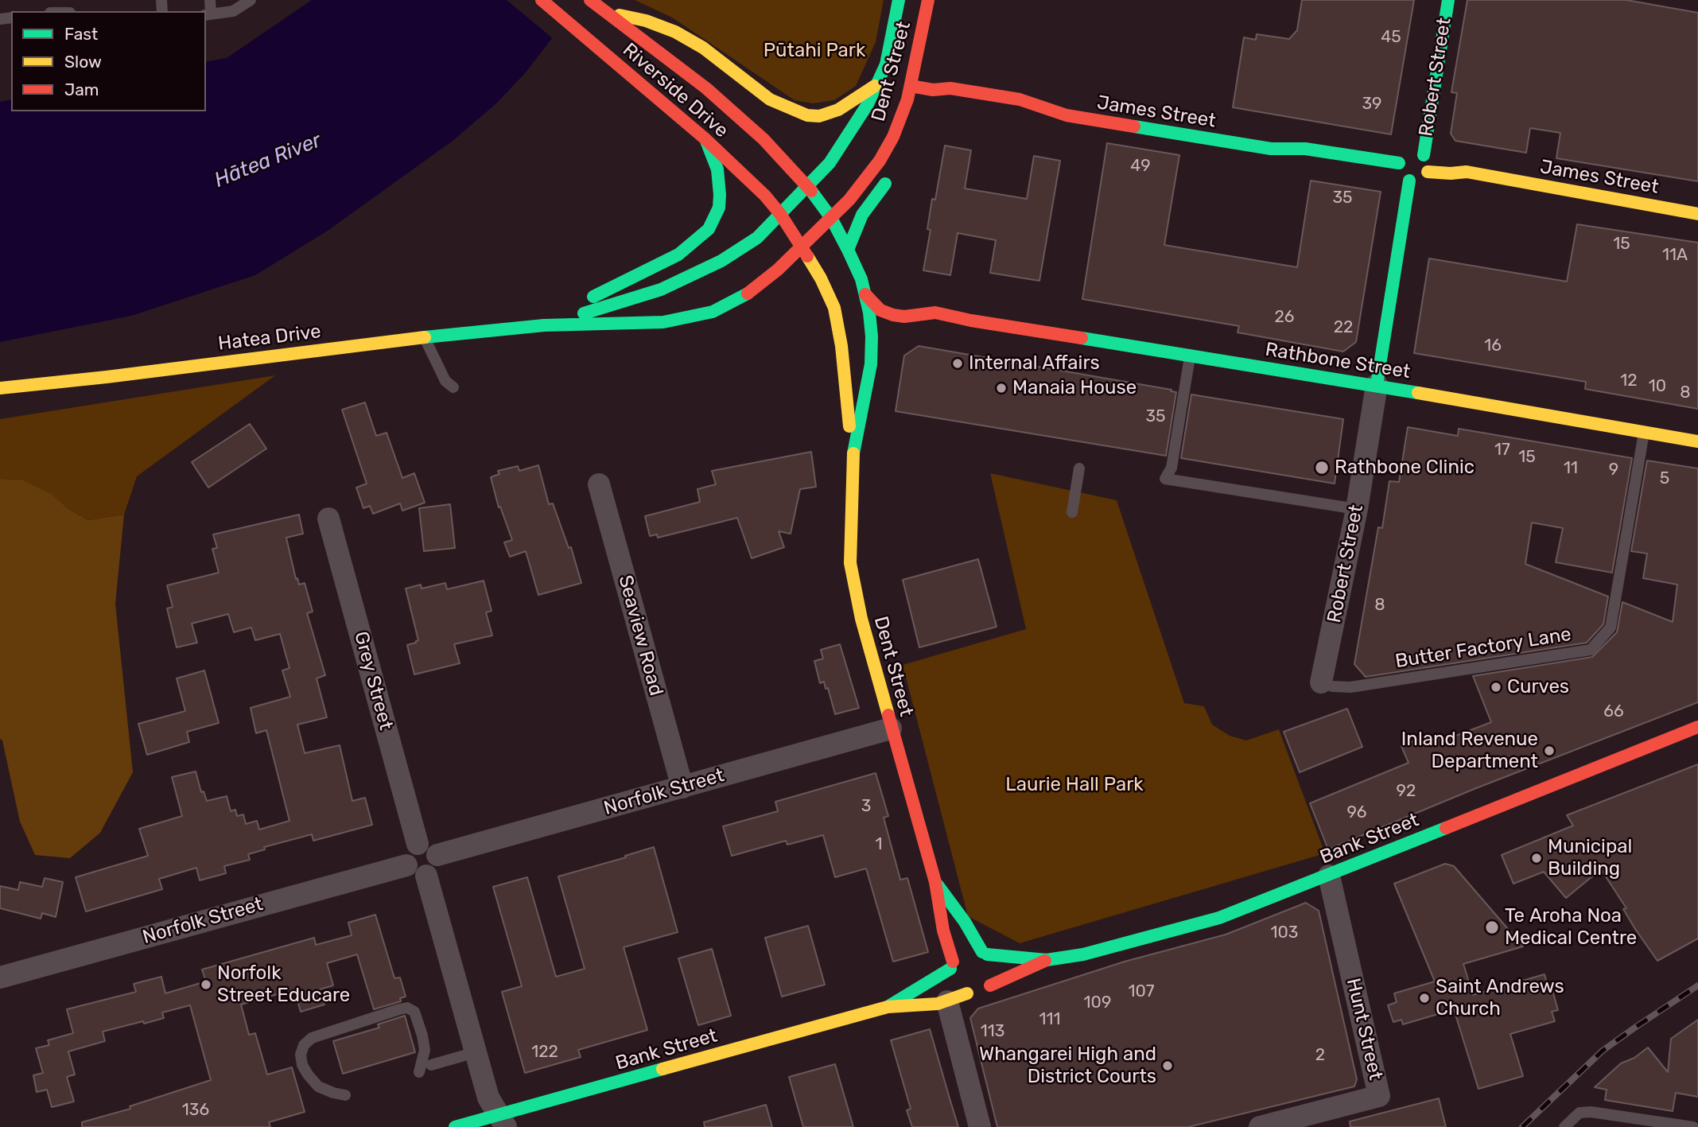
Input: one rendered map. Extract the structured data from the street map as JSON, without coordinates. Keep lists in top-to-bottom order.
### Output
{
  "streets": {
    "main road": [
      "Dent Street",
      "Robert Street",
      "Riverside Drive",
      "James Street",
      "Hatea Drive",
      "Rathbone Street",
      "Bank Street"
    ],
    "street": [
      "Seaview Road",
      "Grey Street",
      "Norfolk Street",
      "Hunt Street"
    ],
    "lane": ["Butter Factory Lane"]
  },
  "crossings": [
    ["Dent Street", "Riverside Drive"],
    ["Dent Street", "James Street"],
    ["Dent Street", "Hatea Drive"],
    ["Dent Street", "Rathbone Street"],
    ["Dent Street", "Norfolk Street"],
    ["Dent Street", "Bank Street"],
    ["Robert Street", "James Street"],
    ["Robert Street", "Rathbone Street"],
    ["Robert Street", "Butter Factory Lane"],
    ["Riverside Drive", "Hatea Drive"],
    ["Rathbone Street", "Butter Factory Lane"],
    ["Seaview Road", "Norfolk Street"],
    ["Grey Street", "Norfolk Street"],
    ["Bank Street", "Hunt Street"]
  ],
  "water": ["Hātea River"],
  "parks": ["Pūtahi Park", "Laurie Hall Park"],
  "places": [
    "Internal Affairs",
    "Manaia House",
    "Rathbone Clinic",
    "Curves",
    "Inland Revenue Department",
    "Municipal Building",
    "Te Aroha Noa Medical Centre",
    "Norfolk Street Educare",
    "Saint Andrews Church",
    "Whangarei High and District Courts"
  ],
  "house_numbers": [
    "45",
    "39",
    "49",
    "35",
    "15",
    "11A",
    "26",
    "22",
    "16",
    "12",
    "10",
    "8",
    "35",
    "17",
    "15",
    "11",
    "9",
    "5",
    "8",
    "66",
    "92",
    "3",
    "96",
    "1",
    "103",
    "107",
    "109",
    "111",
    "113",
    "122",
    "2",
    "136"
  ],
  "legend": ["Fast", "Slow", "Jam"]
}
